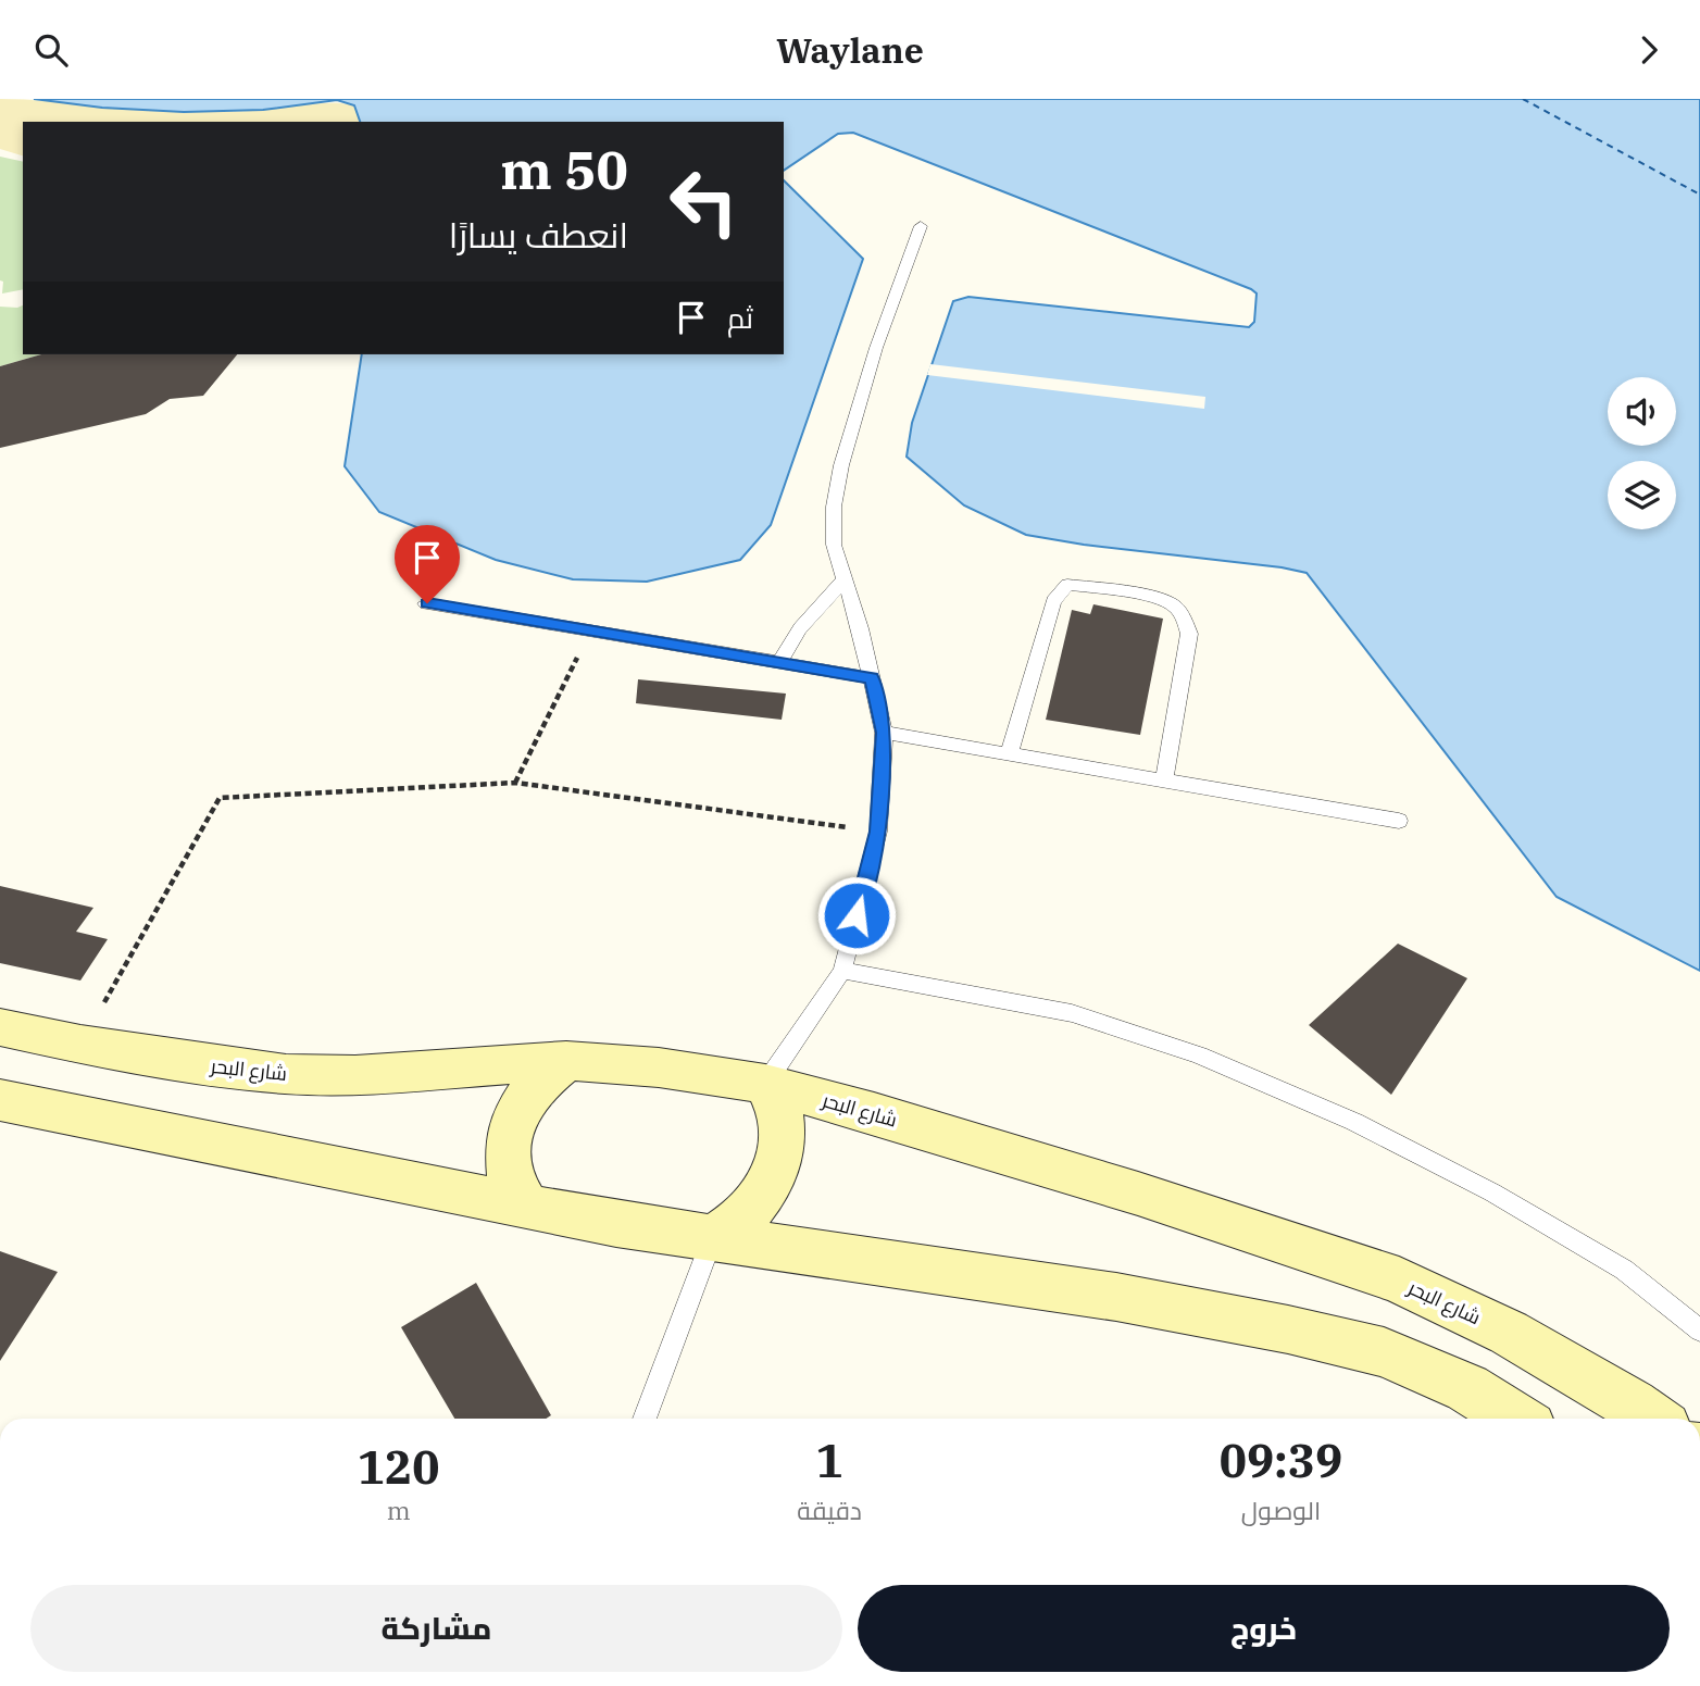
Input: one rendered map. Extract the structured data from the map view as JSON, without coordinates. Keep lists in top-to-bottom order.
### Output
{
  "streets": {
    "main road": ["شارع البحر"]
  },
  "page": {
    "header": "Waylane",
    "turn": ["50 m", "انعطف يسارًا"],
    "then": "ثم",
    "eta": [
      "09:39",
      "الوصول",
      "1",
      "دقيقة",
      "120",
      "m"
    ],
    "buttons": ["خروج", "مشاركة"]
  }
}
